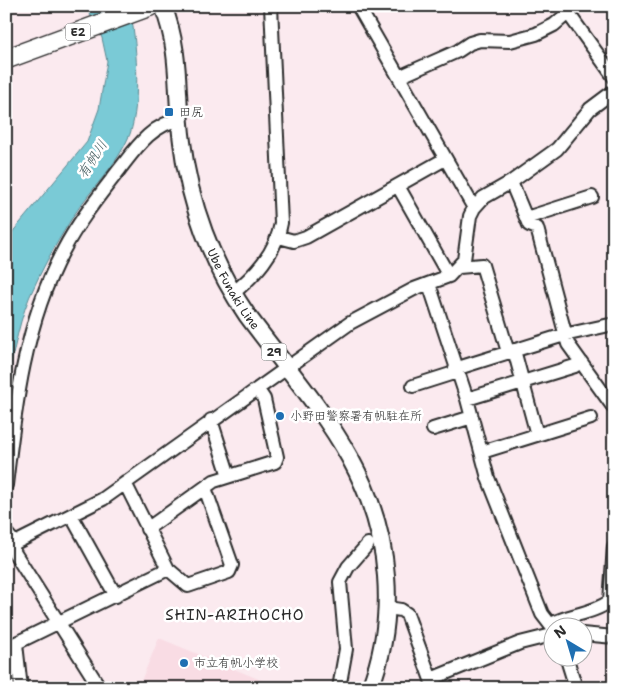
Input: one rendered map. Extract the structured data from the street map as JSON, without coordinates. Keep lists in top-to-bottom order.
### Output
{
  "streets": {
    "highway": ["E2"],
    "main road": ["Ube Funaki Line", "29"]
  },
  "districts": ["SHIN-ARIHOCHO"],
  "water": ["有帆川"],
  "places": {
    "transit": ["田尻"],
    "other": ["小野田警察署有帆駐在所", "市立有帆小学校"]
  },
  "north": "top left"
}
